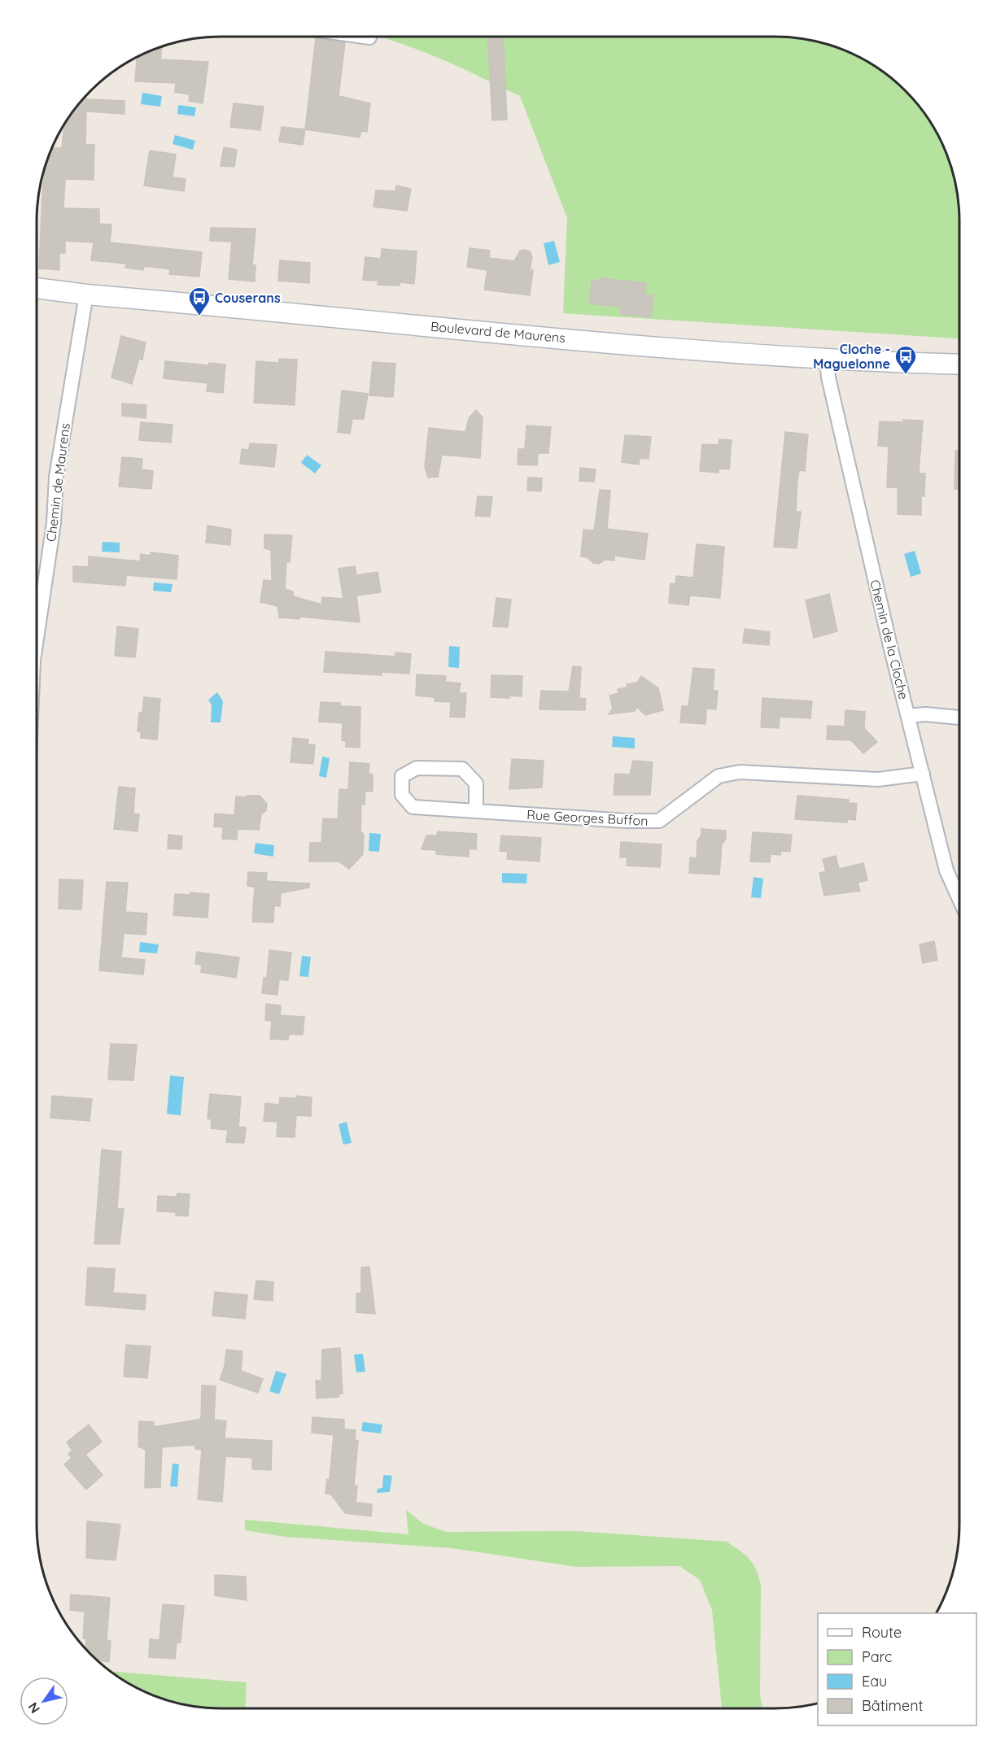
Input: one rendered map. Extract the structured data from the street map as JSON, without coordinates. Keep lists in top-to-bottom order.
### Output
{
  "streets": {
    "street": [
      "Boulevard de Maurens",
      "Chemin de Maurens",
      "Chemin de la Cloche",
      "Rue Georges Buffon"
    ]
  },
  "crossings": [
    ["Boulevard de Maurens", "Chemin de Maurens"],
    ["Boulevard de Maurens", "Chemin de la Cloche"],
    ["Chemin de la Cloche", "Rue Georges Buffon"]
  ],
  "places": {
    "bus stop": ["Couserans", "Cloche - Maguelonne"]
  },
  "legend": [
    "Route",
    "Parc",
    "Eau",
    "Bâtiment"
  ],
  "north": "bottom left"
}
